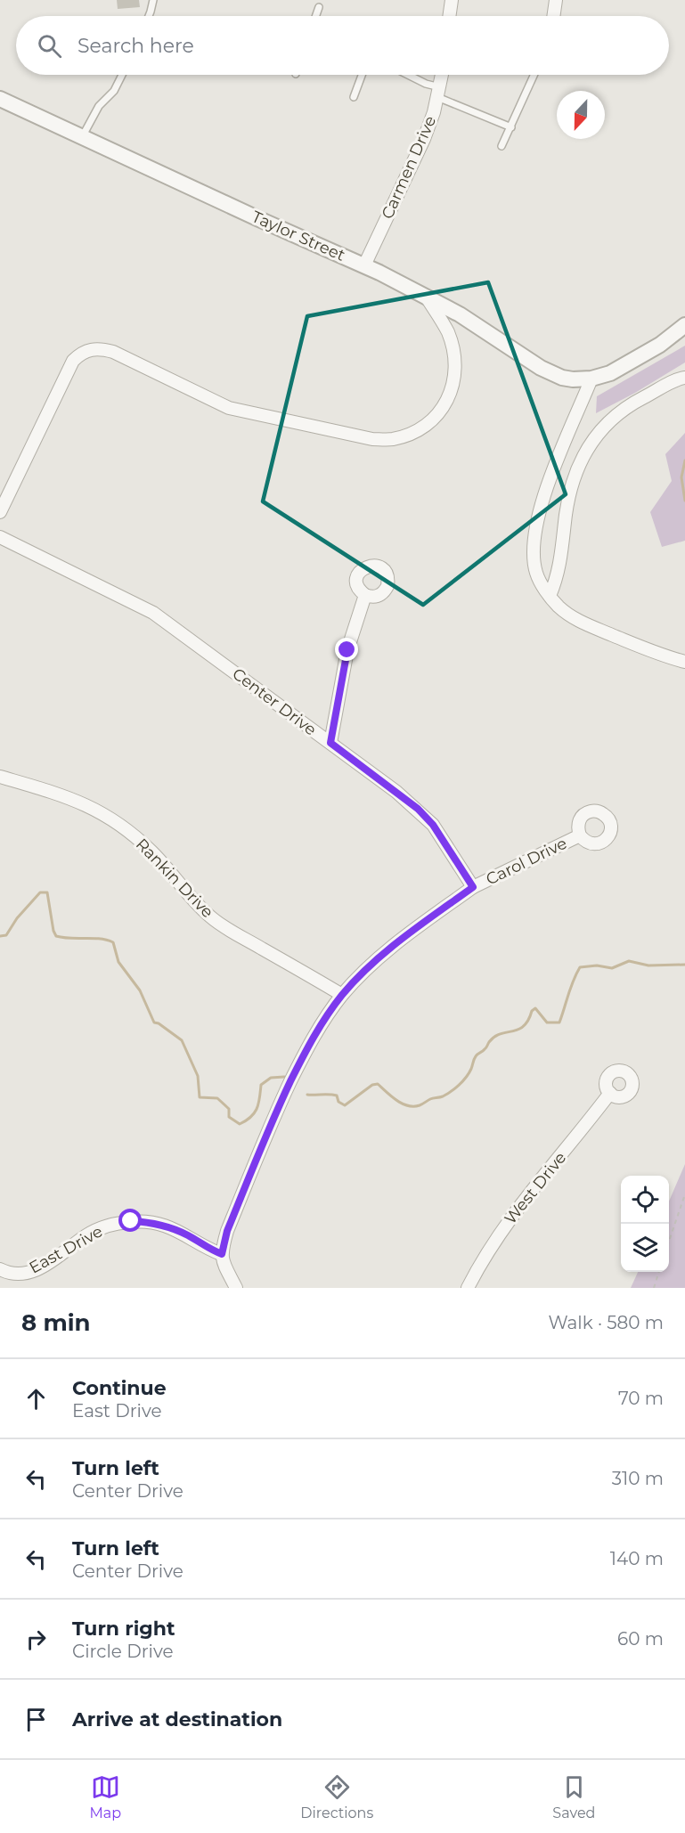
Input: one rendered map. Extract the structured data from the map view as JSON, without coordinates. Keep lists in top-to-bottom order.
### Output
{
  "streets": {
    "street": [
      "Carmen Drive",
      "Taylor Street",
      "Center Drive",
      "Carol Drive",
      "Rankin Drive",
      "West Drive",
      "East Drive"
    ]
  },
  "crossings": [
    ["Carmen Drive", "Taylor Street"],
    ["Center Drive", "Carol Drive"]
  ],
  "north": "bottom",
  "page": {
    "search": "Search here",
    "heading": ["8 min", "Walk · 580 m"],
    "list": [
      ["Continue", "East Drive", "70 m"],
      ["Turn left", "Center Drive", "310 m"],
      ["Turn left", "Center Drive", "140 m"],
      ["Turn right", "Circle Drive", "60 m"],
      "Arrive at destination"
    ],
    "nav": ["Map", "Directions", "Saved"]
  }
}
